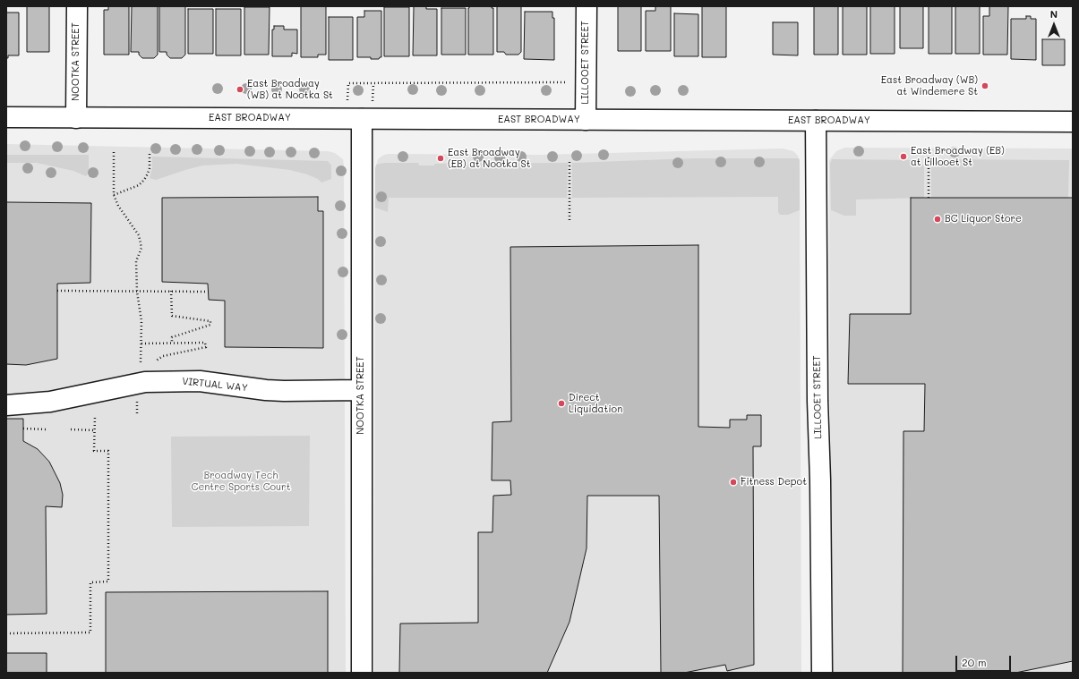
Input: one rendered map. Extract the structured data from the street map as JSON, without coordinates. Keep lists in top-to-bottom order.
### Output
{
  "streets": {
    "street": [
      "NOOTKA STREET",
      "LILLOOET STREET",
      "EAST BROADWAY",
      "VIRTUAL WAY"
    ]
  },
  "crossings": [
    ["NOOTKA STREET", "EAST BROADWAY"],
    ["NOOTKA STREET", "VIRTUAL WAY"],
    ["LILLOOET STREET", "EAST BROADWAY"]
  ],
  "parks": ["Broadway Tech Centre Sports Court"],
  "places": [
    "East Broadway (WB) at Windemere St",
    "East Broadway (WB) at Nootka St",
    "East Broadway (EB) at Lillooet St",
    "East Broadway (EB) at Nootka St",
    "BC Liquor Store",
    "Direct Liquidation",
    "Fitness Depot"
  ],
  "scale_bar": "20 m",
  "north": "top"
}
